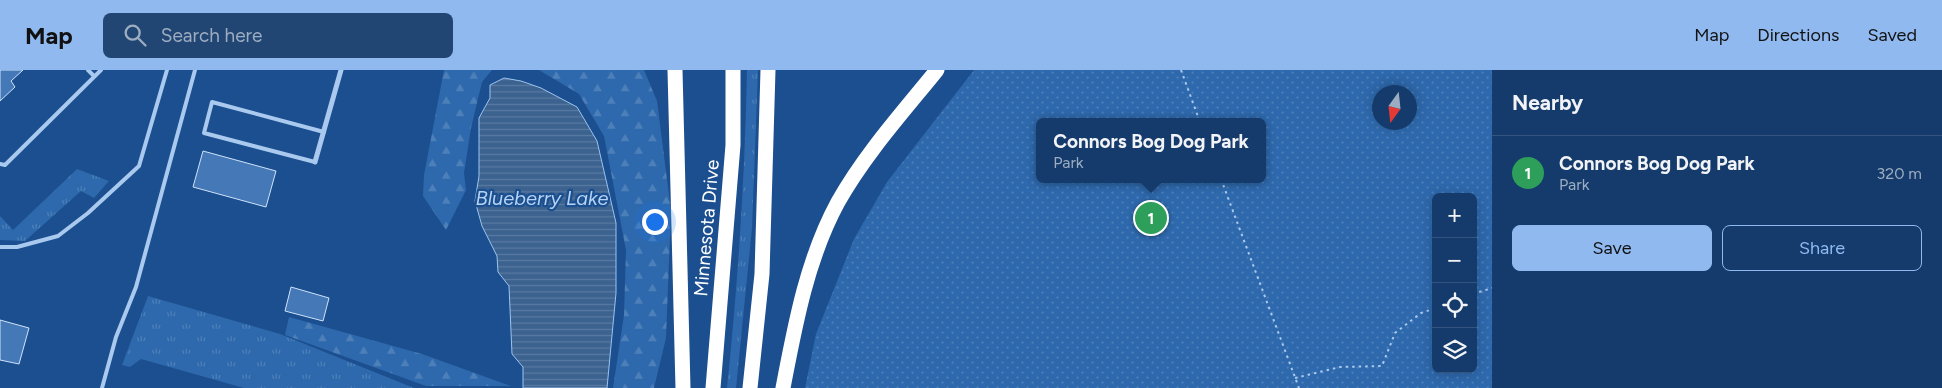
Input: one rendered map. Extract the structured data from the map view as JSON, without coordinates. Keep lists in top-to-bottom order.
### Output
{
  "streets": {
    "highway": ["Minnesota Drive"]
  },
  "water": ["Blueberry Lake"],
  "north": "bottom",
  "page": {
    "header": "Map",
    "search": "Search here",
    "nav": ["Map", "Directions", "Saved"],
    "heading": "Nearby",
    "popup": ["Connors Bog Dog Park", "Park"],
    "list": [
      {
        "mark": "1",
        "name": "Connors Bog Dog Park",
        "note": "Park",
        "value": "320 m"
      }
    ],
    "map_buttons": ["+", "−"],
    "pins": "1",
    "buttons": ["Save", "Share"]
  }
}
